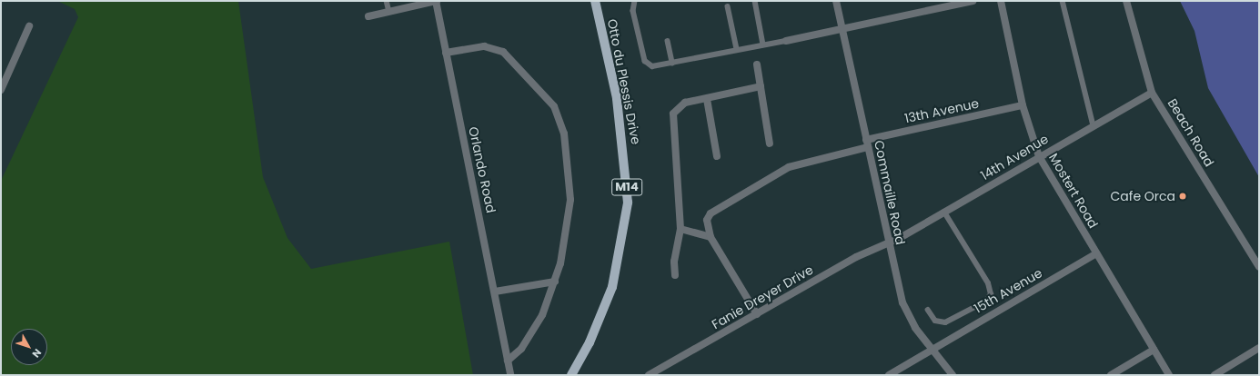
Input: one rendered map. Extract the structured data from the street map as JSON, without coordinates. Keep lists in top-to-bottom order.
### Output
{
  "streets": {
    "main road": ["Otto du Plessis Drive", "M14"],
    "street": [
      "13th Avenue",
      "Beach Road",
      "14th Avenue",
      "Orlando Road",
      "Mostert Road",
      "Commaille Road",
      "15th Avenue",
      "Fanie Dreyer Drive"
    ]
  },
  "crossings": [
    ["13th Avenue", "Mostert Road"],
    ["13th Avenue", "Commaille Road"],
    ["Beach Road", "14th Avenue"],
    ["14th Avenue", "Mostert Road"],
    ["14th Avenue", "Commaille Road"],
    ["14th Avenue", "Fanie Dreyer Drive"],
    ["Mostert Road", "15th Avenue"],
    ["Commaille Road", "15th Avenue"],
    ["Commaille Road", "Fanie Dreyer Drive"]
  ],
  "places": ["Cafe Orca"],
  "north": "bottom right"
}
